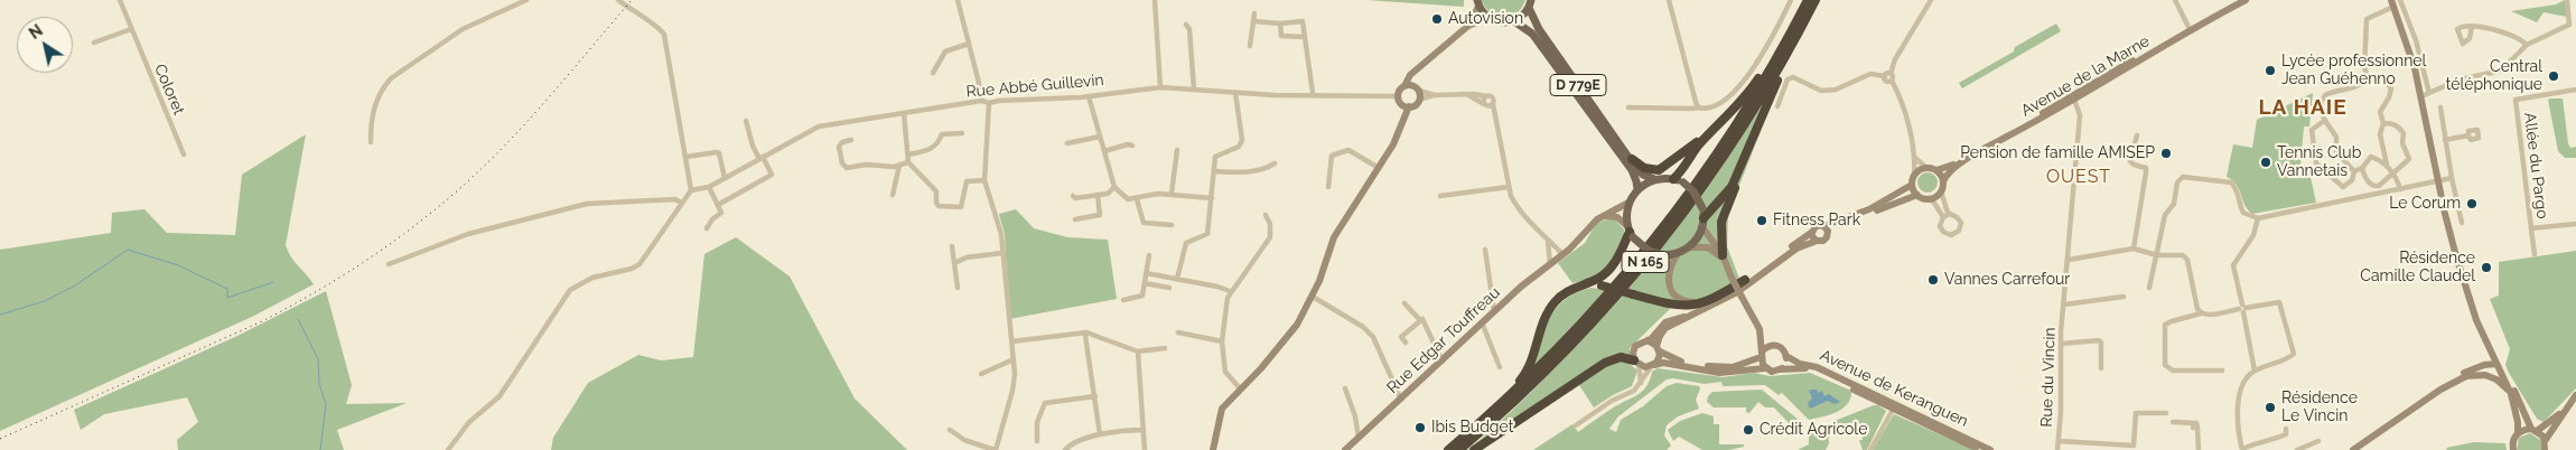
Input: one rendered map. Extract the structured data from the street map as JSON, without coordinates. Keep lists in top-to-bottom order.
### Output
{
  "streets": {
    "highway": ["N 165"],
    "main road": [
      "Avenue de la Marne",
      "D 779E",
      "Rue Edgar Touffreau",
      "Avenue de Keranguen"
    ],
    "street": [
      "Rue Abbé Guillevin",
      "Coloret",
      "Allée du Pargo",
      "Rue du Vincin"
    ]
  },
  "crossings": [
    ["Avenue de la Marne", "Rue du Vincin"],
    ["D 779E", "Rue Edgar Touffreau"]
  ],
  "districts": ["LA HAIE", "OUEST"],
  "places": [
    "Autovision",
    "Lycée professionnel Jean Guéhenno",
    "Central téléphonique",
    "Pension de famille AMISEP",
    "Tennis Club Vannetais",
    "Le Corum",
    "Fitness Park",
    "Résidence Camille Claudel",
    "Vannes Carrefour",
    "Résidence Le Vincin",
    "Ibis Budget",
    "Crédit Agricole"
  ],
  "north": "top left"
}
